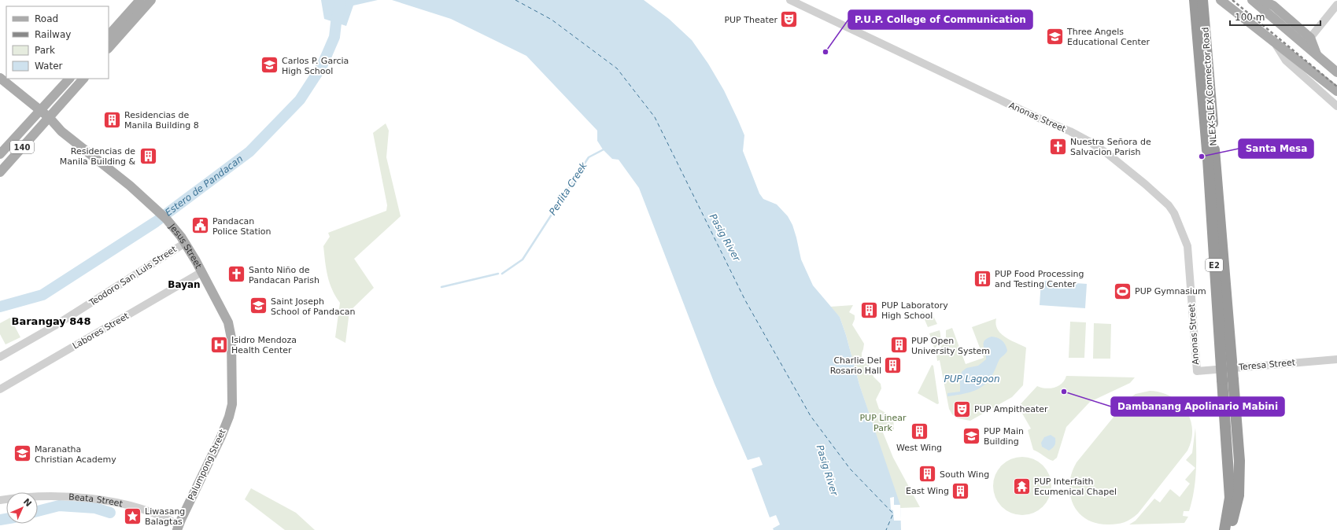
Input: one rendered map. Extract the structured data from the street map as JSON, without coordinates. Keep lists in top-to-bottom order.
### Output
{
  "streets": {
    "highway": ["NLEX-SLEX Connector Road", "E2"],
    "main road": ["140", "Jesus Street", "Palumpong Street"],
    "street": [
      "Anonas Street",
      "Teodoro San Luis Street",
      "Labores Street",
      "Teresa Street",
      "Beata Street"
    ]
  },
  "crossings": [
    ["Anonas Street", "Teresa Street"],
    ["140", "Jesus Street"],
    ["Jesus Street", "Teodoro San Luis Street"],
    ["Jesus Street", "Labores Street"],
    ["Jesus Street", "Palumpong Street"],
    ["Palumpong Street", "Beata Street"]
  ],
  "districts": ["Bayan", "Barangay 848"],
  "water": [
    "Estero de Pandacan",
    "Perlita Creek",
    "Pasig River",
    "PUP Lagoon"
  ],
  "parks": ["PUP Linear Park"],
  "places": {
    "theatre": ["PUP Theater", "PUP Ampitheater"],
    "school or university": [
      "Three Angels Educational Center",
      "Carlos P. Garcia High School",
      "Saint Joseph School of Pandacan",
      "PUP Main Building",
      "Maranatha Christian Academy"
    ],
    "other": ["P.U.P. College of Communication", "Santa Mesa", "Dambanang Apolinario Mabini"],
    "building": [
      "Residencias de Manila Building 8",
      "Residencias de Manila Building &",
      "PUP Food Processing and Testing Center",
      "PUP Laboratory High School",
      "PUP Open University System",
      "Charlie Del Rosario Hall",
      "West Wing",
      "South Wing",
      "East Wing"
    ],
    "church": ["Nuestra Señora de Salvacion Parish", "Santo Niño de Pandacan Parish"],
    "public building": ["Pandacan Police Station"],
    "sports": ["PUP Gymnasium"],
    "hospital": ["Isidro Mendoza Health Center"],
    "temple": ["PUP Interfaith Ecumenical Chapel"],
    "place": ["Liwasang Balagtas"]
  },
  "legend": [
    "Road",
    "Railway",
    "Park",
    "Water"
  ],
  "scale_bar": "100 m",
  "north": "top right"
}
